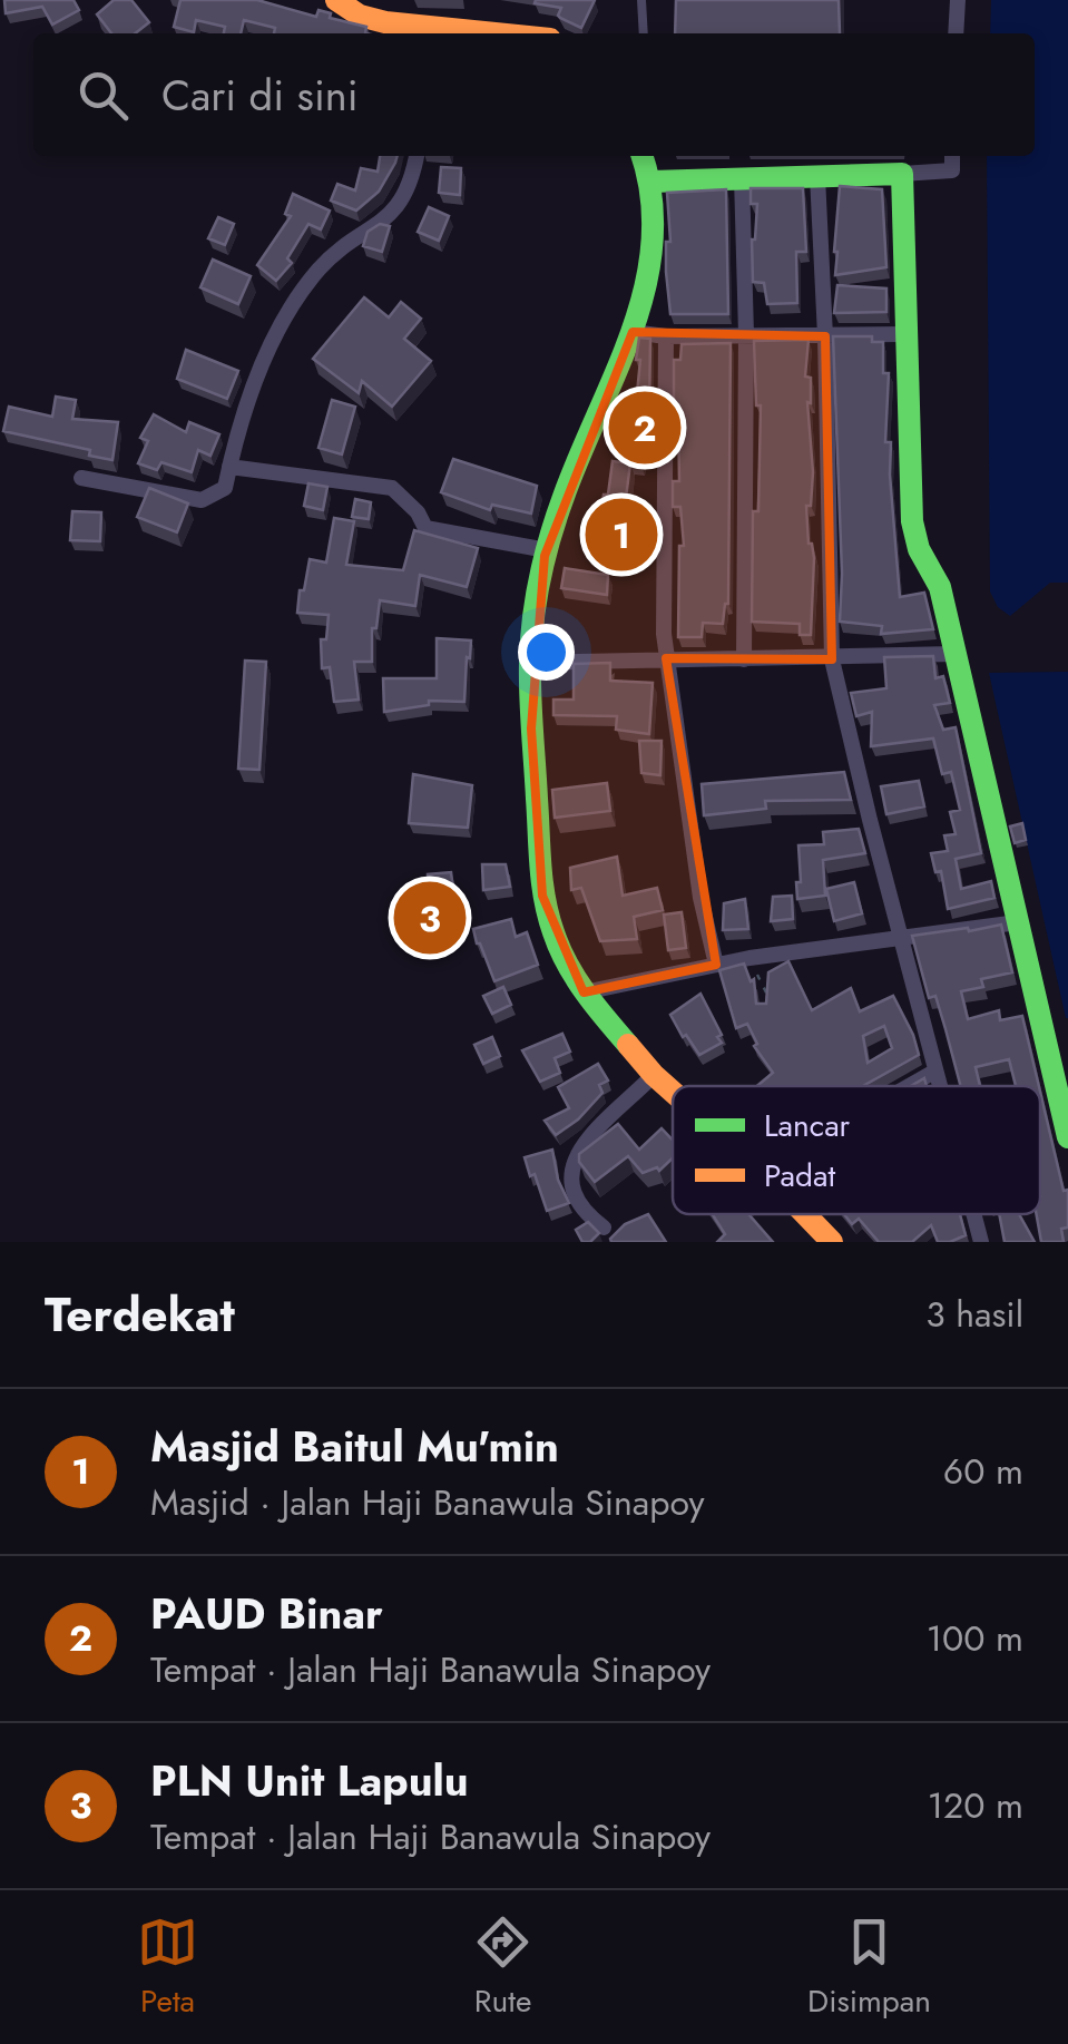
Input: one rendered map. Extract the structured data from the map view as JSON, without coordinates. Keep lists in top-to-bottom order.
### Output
{
  "legend": ["Lancar", "Padat"],
  "page": {
    "search": "Cari di sini",
    "pins": ["2", "1", "3"],
    "heading": ["Terdekat", "3 hasil"],
    "list": [
      {
        "mark": "1",
        "name": "Masjid Baitul Mu'min",
        "note": "Masjid · Jalan Haji Banawula Sinapoy",
        "value": "60 m"
      },
      {
        "mark": "2",
        "name": "PAUD Binar",
        "note": "Tempat · Jalan Haji Banawula Sinapoy",
        "value": "100 m"
      },
      {
        "mark": "3",
        "name": "PLN Unit Lapulu",
        "note": "Tempat · Jalan Haji Banawula Sinapoy",
        "value": "120 m"
      }
    ],
    "nav": ["Peta", "Rute", "Disimpan"]
  }
}
